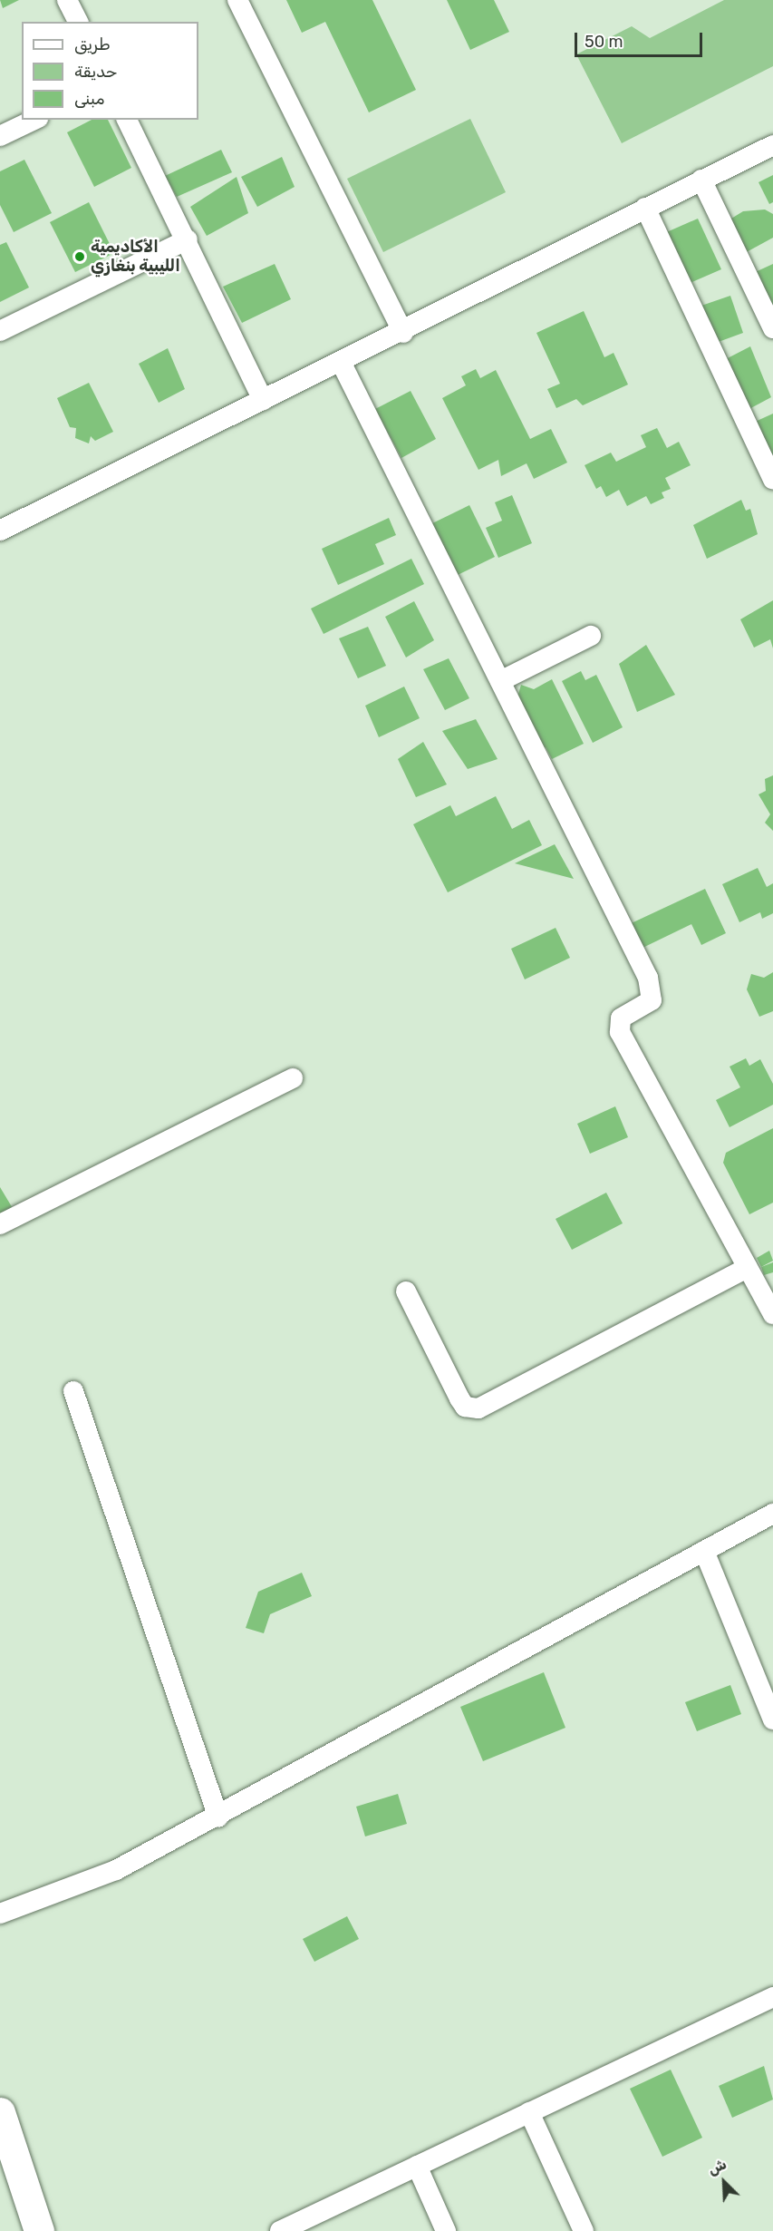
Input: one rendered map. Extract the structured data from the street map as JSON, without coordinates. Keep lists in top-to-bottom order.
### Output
{
  "places": ["الأكاديمية الليبية بنغازي"],
  "legend": ["طريق", "حديقة", "مبنى"],
  "scale_bar": "50 m",
  "north": "top left"
}
